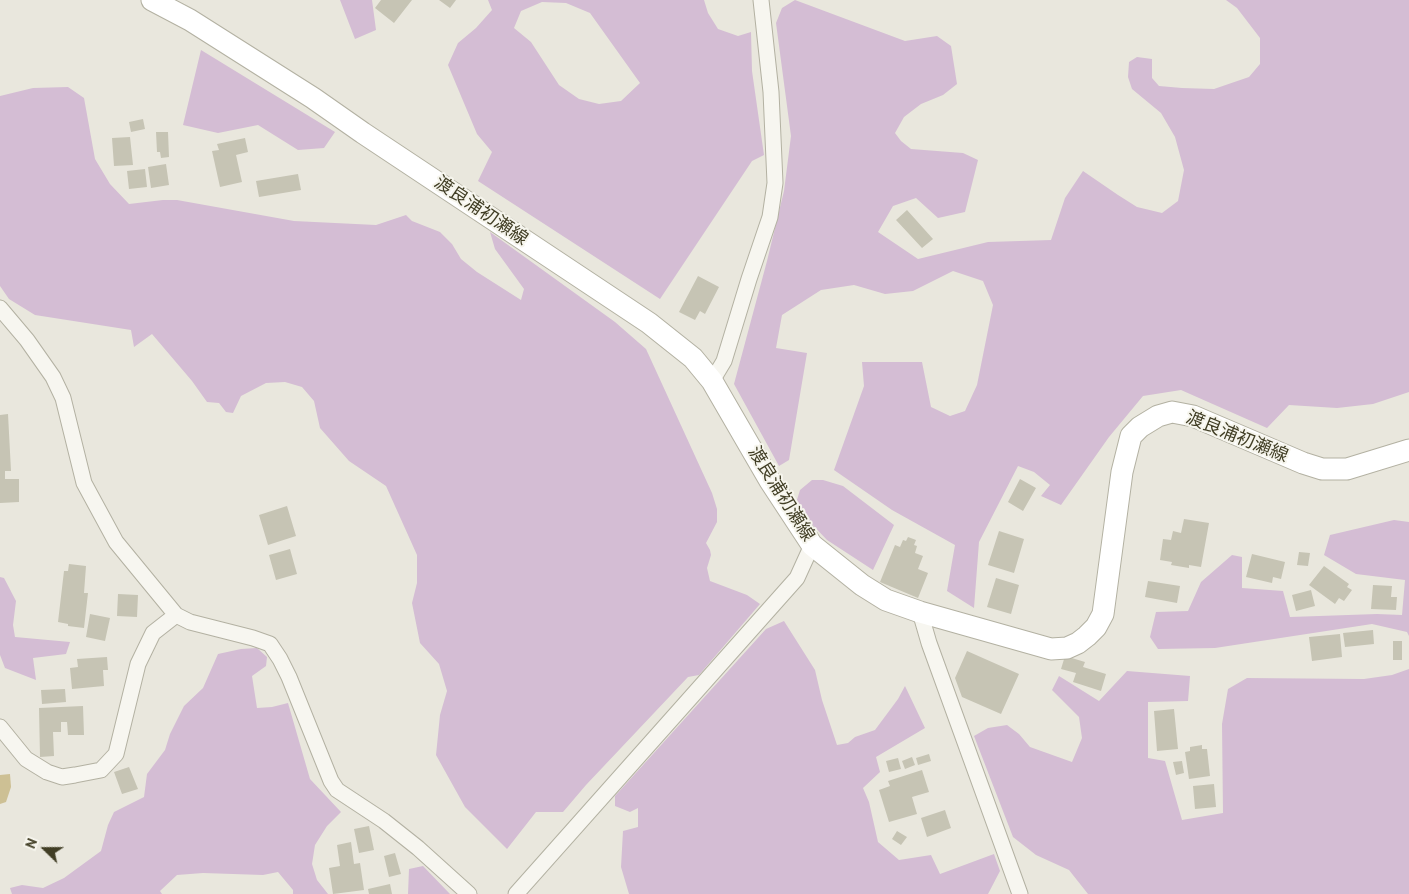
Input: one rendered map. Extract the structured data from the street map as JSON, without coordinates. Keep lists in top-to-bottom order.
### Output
{
  "streets": {
    "main road": ["渡良浦初瀬線"]
  },
  "north": "left"
}
